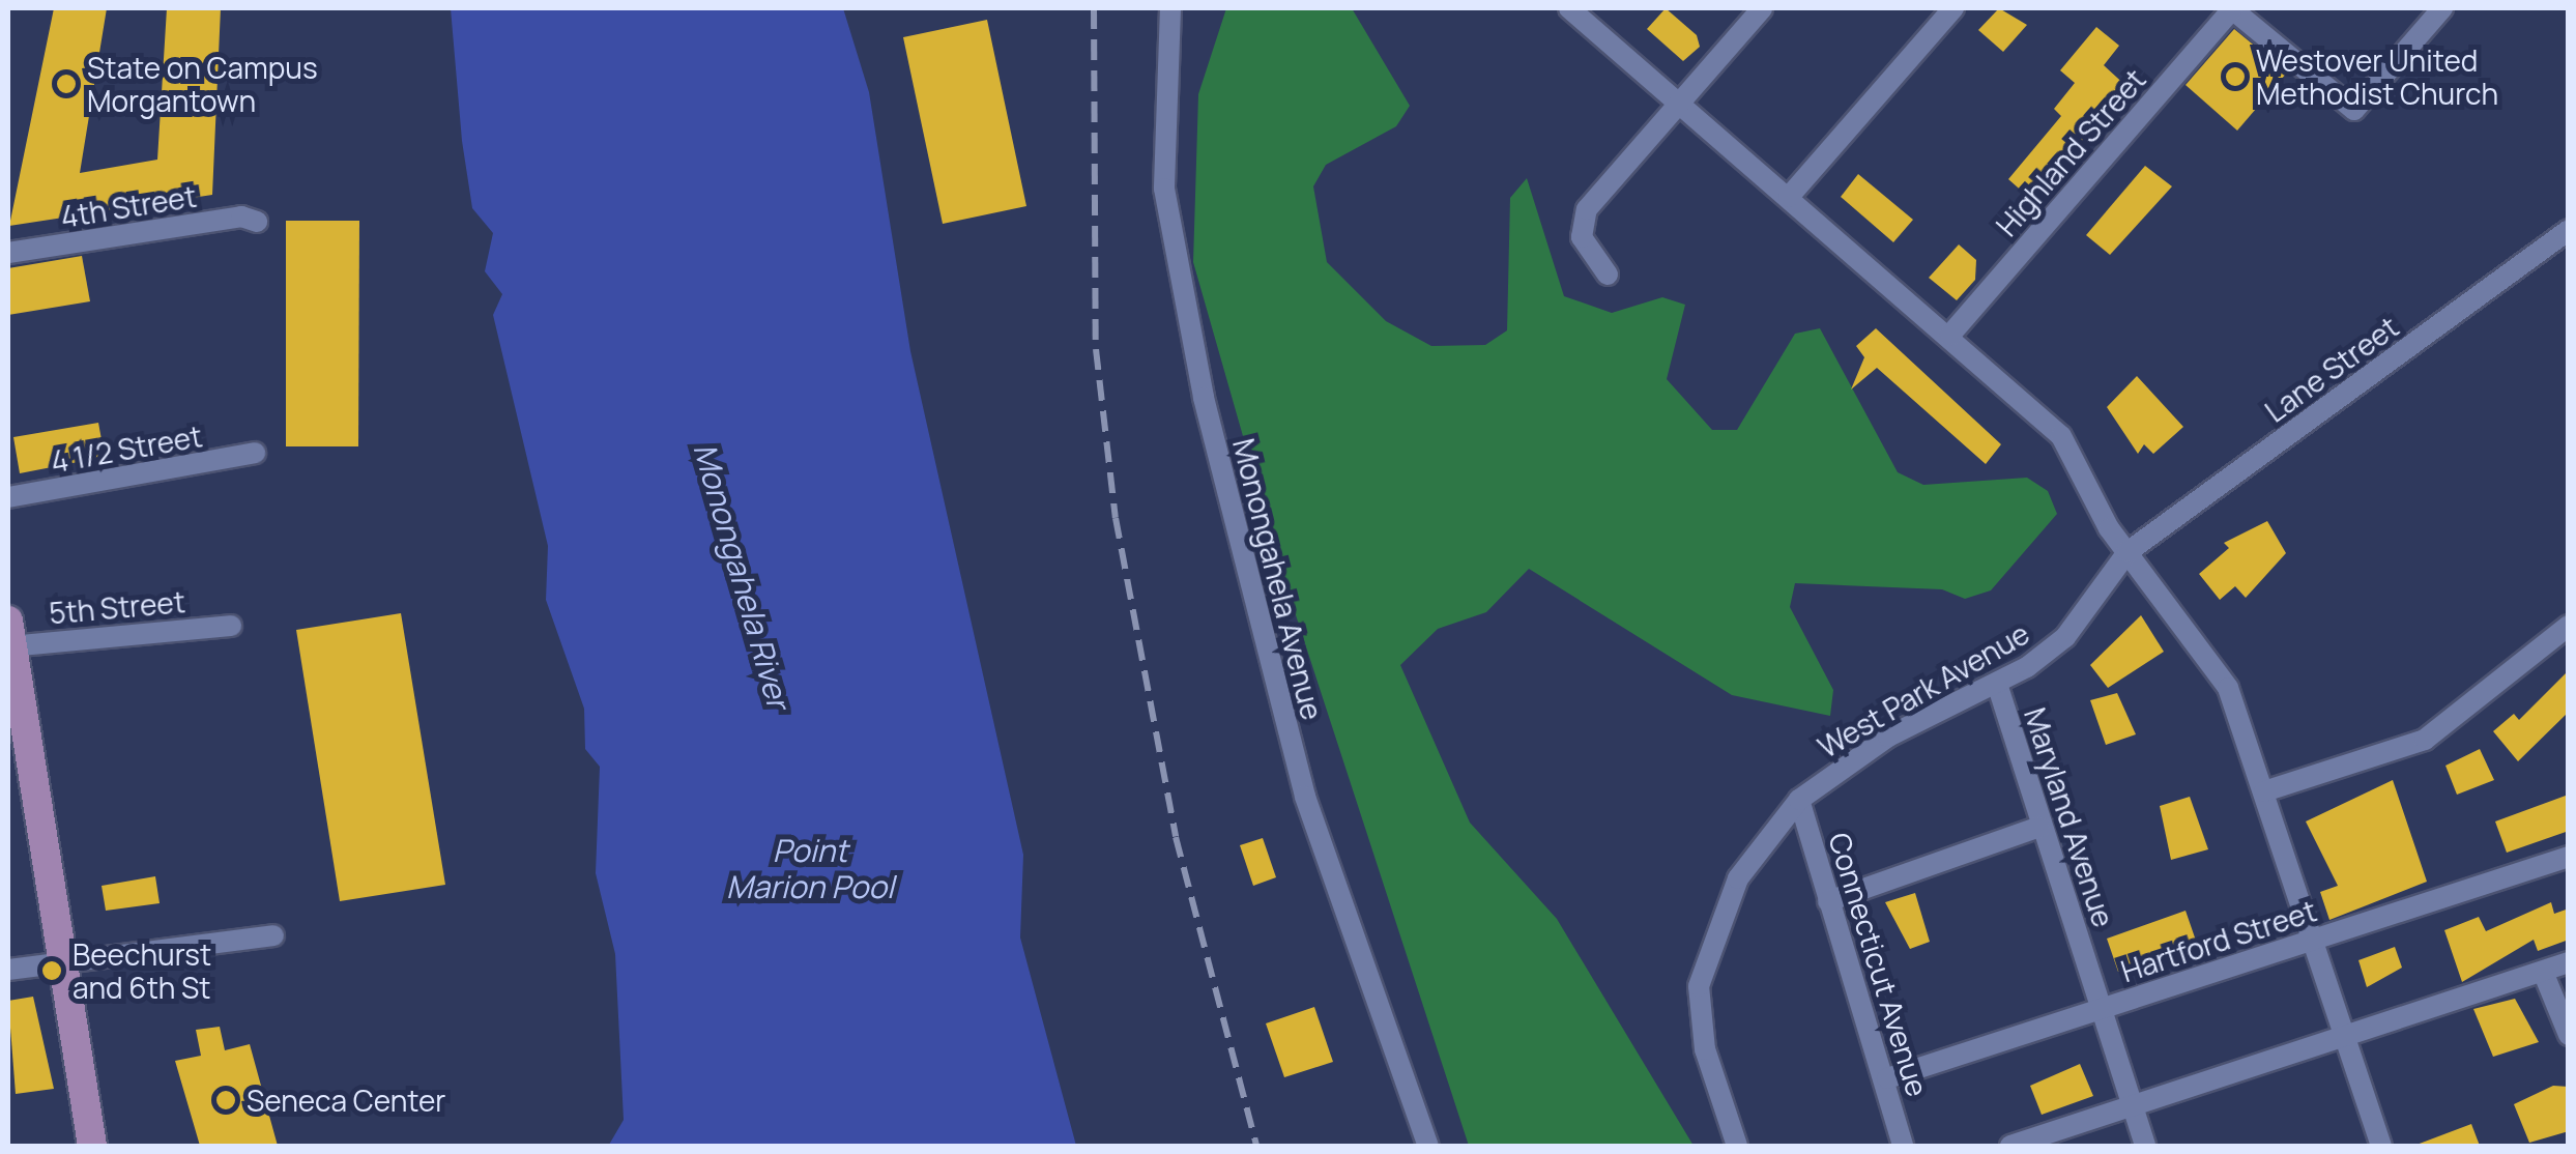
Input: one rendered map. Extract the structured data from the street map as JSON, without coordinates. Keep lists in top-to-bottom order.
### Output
{
  "streets": {
    "street": [
      "Highland Street",
      "4th Street",
      "Lane Street",
      "4 1/2 Street",
      "Monongahela Avenue",
      "5th Street",
      "West Park Avenue",
      "Maryland Avenue",
      "Hartford Street",
      "Connecticut Avenue"
    ]
  },
  "crossings": [
    ["Lane Street", "West Park Avenue"],
    ["West Park Avenue", "Maryland Avenue"],
    ["West Park Avenue", "Connecticut Avenue"],
    ["Maryland Avenue", "Hartford Street"],
    ["Hartford Street", "Connecticut Avenue"]
  ],
  "water": ["Monongahela River", "Point Marion Pool"],
  "places": [
    "Westover United Methodist Church",
    "State on Campus Morgantown",
    "Beechurst and 6th St",
    "Seneca Center"
  ]
}
